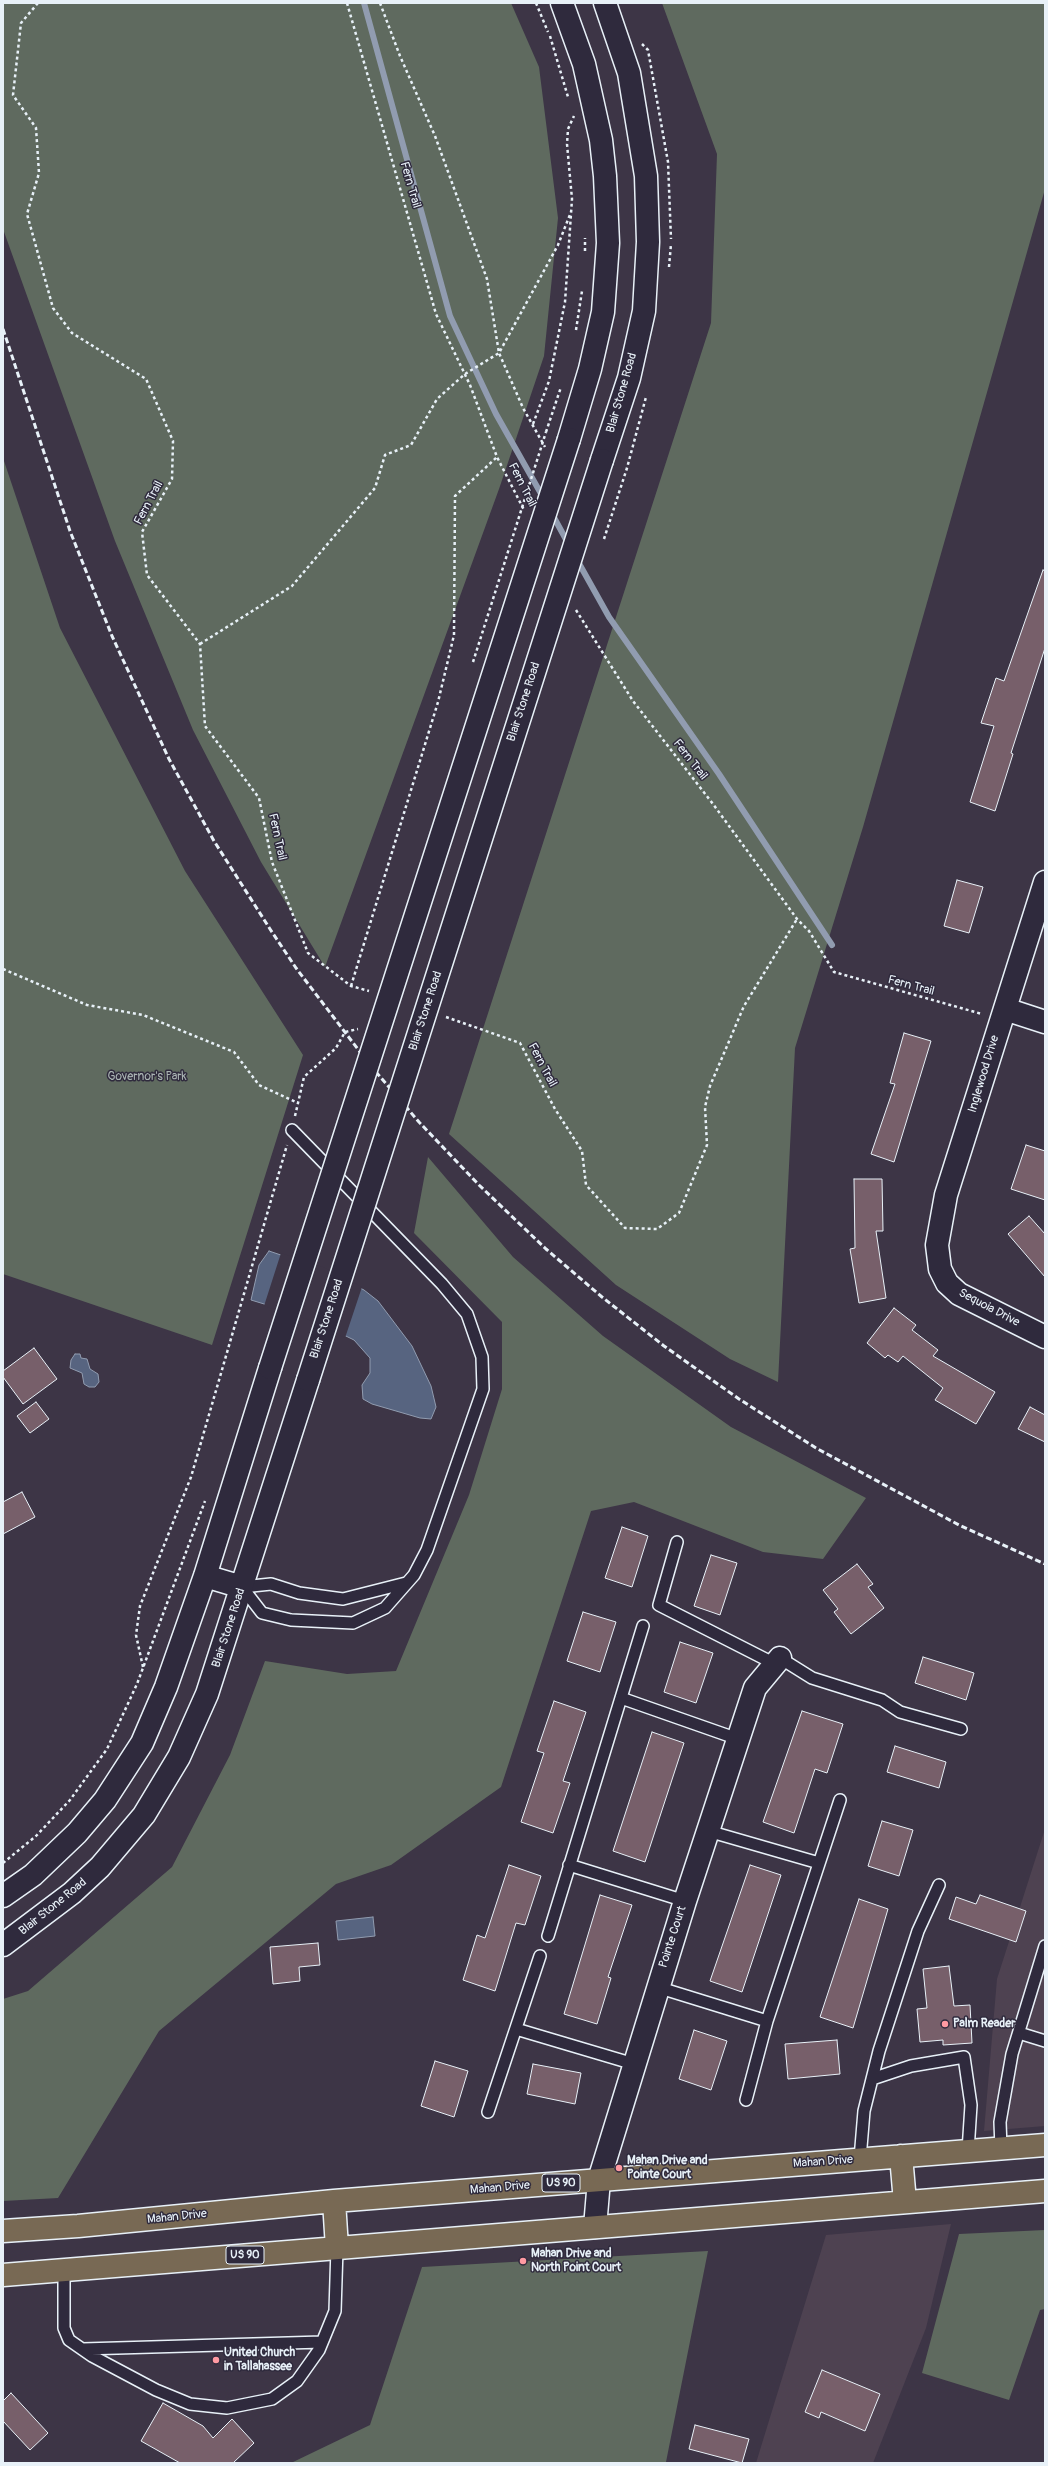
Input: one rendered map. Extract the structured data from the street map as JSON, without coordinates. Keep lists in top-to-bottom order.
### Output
{
  "streets": {
    "main road": [
      "Blair Stone Road",
      "Inglewood Drive",
      "Sequoia Drive",
      "Pointe Court",
      "Mahan Drive",
      "US 90"
    ],
    "path": ["Fern Trail"]
  },
  "crossings": [
    ["Fern Trail", "Inglewood Drive"],
    ["Inglewood Drive", "Sequoia Drive"],
    ["Pointe Court", "Mahan Drive"],
    ["Pointe Court", "US 90"]
  ],
  "parks": ["Governor's Park"],
  "places": [
    "Palm Reader",
    "Mahan Drive and Pointe Court",
    "Mahan Drive and North Point Court",
    "United Church in Tallahassee"
  ]
}
